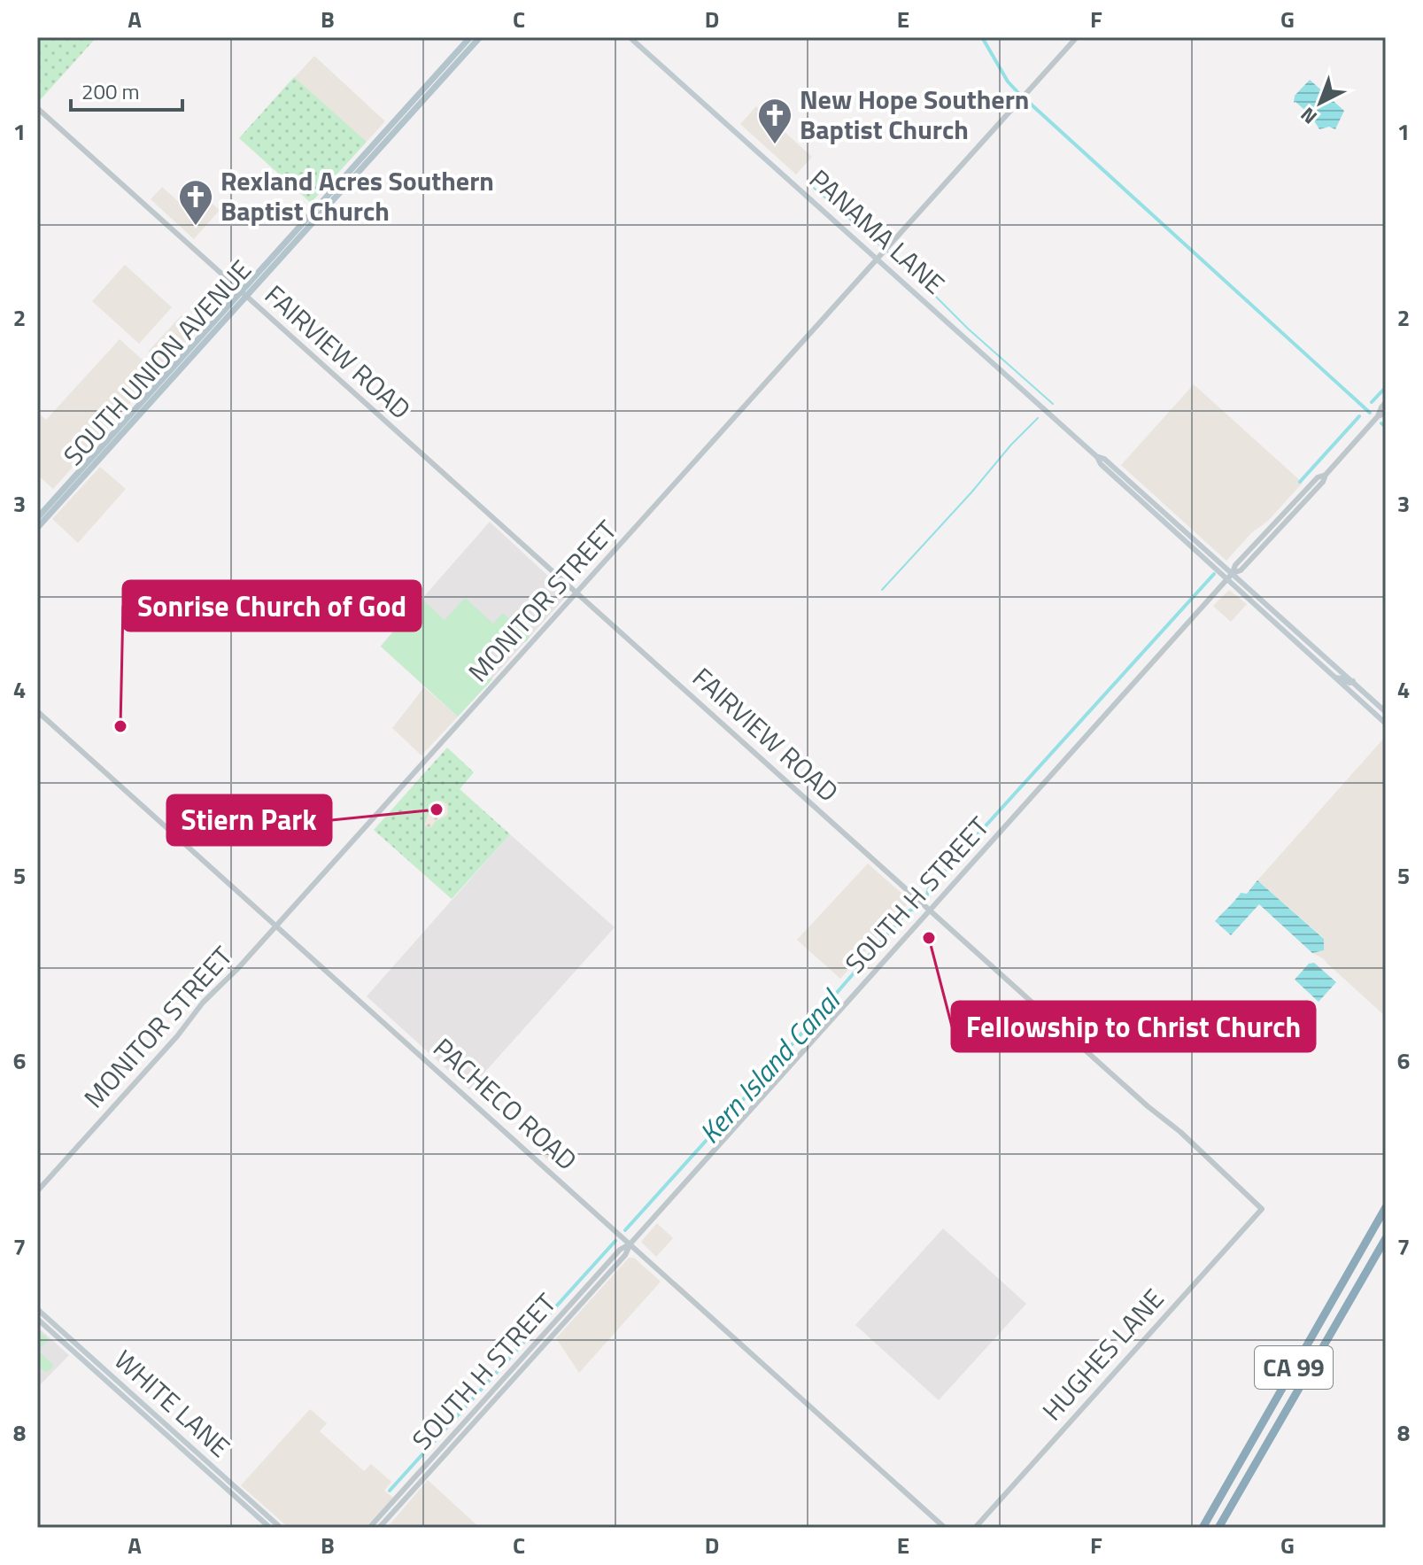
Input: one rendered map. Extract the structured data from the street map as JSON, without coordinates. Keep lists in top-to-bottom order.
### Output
{
  "streets": {
    "highway": ["CA 99"],
    "main road": ["PANAMA LANE", "SOUTH UNION AVENUE", "WHITE LANE"],
    "street": [
      "FAIRVIEW ROAD",
      "MONITOR STREET",
      "SOUTH H STREET",
      "PACHECO ROAD",
      "HUGHES LANE"
    ]
  },
  "crossings": [
    ["PANAMA LANE", "MONITOR STREET"],
    ["PANAMA LANE", "SOUTH H STREET"],
    ["FAIRVIEW ROAD", "SOUTH UNION AVENUE"],
    ["FAIRVIEW ROAD", "MONITOR STREET"],
    ["FAIRVIEW ROAD", "SOUTH H STREET"],
    ["FAIRVIEW ROAD", "HUGHES LANE"],
    ["MONITOR STREET", "PACHECO ROAD"],
    ["SOUTH H STREET", "PACHECO ROAD"]
  ],
  "water": ["Kern Island Canal"],
  "places": {
    "church": ["New Hope Southern Baptist Church", "Rexland Acres Southern Baptist Church"],
    "other": ["Sonrise Church of God", "Stiern Park", "Fellowship to Christ Church"]
  },
  "scale_bar": "200 m",
  "north": "bottom left",
  "grid": {
    "columns": [
      "A",
      "B",
      "C",
      "D",
      "E",
      "F",
      "G"
    ],
    "rows": [
      "1",
      "2",
      "3",
      "4",
      "5",
      "6",
      "7",
      "8"
    ]
  }
}
